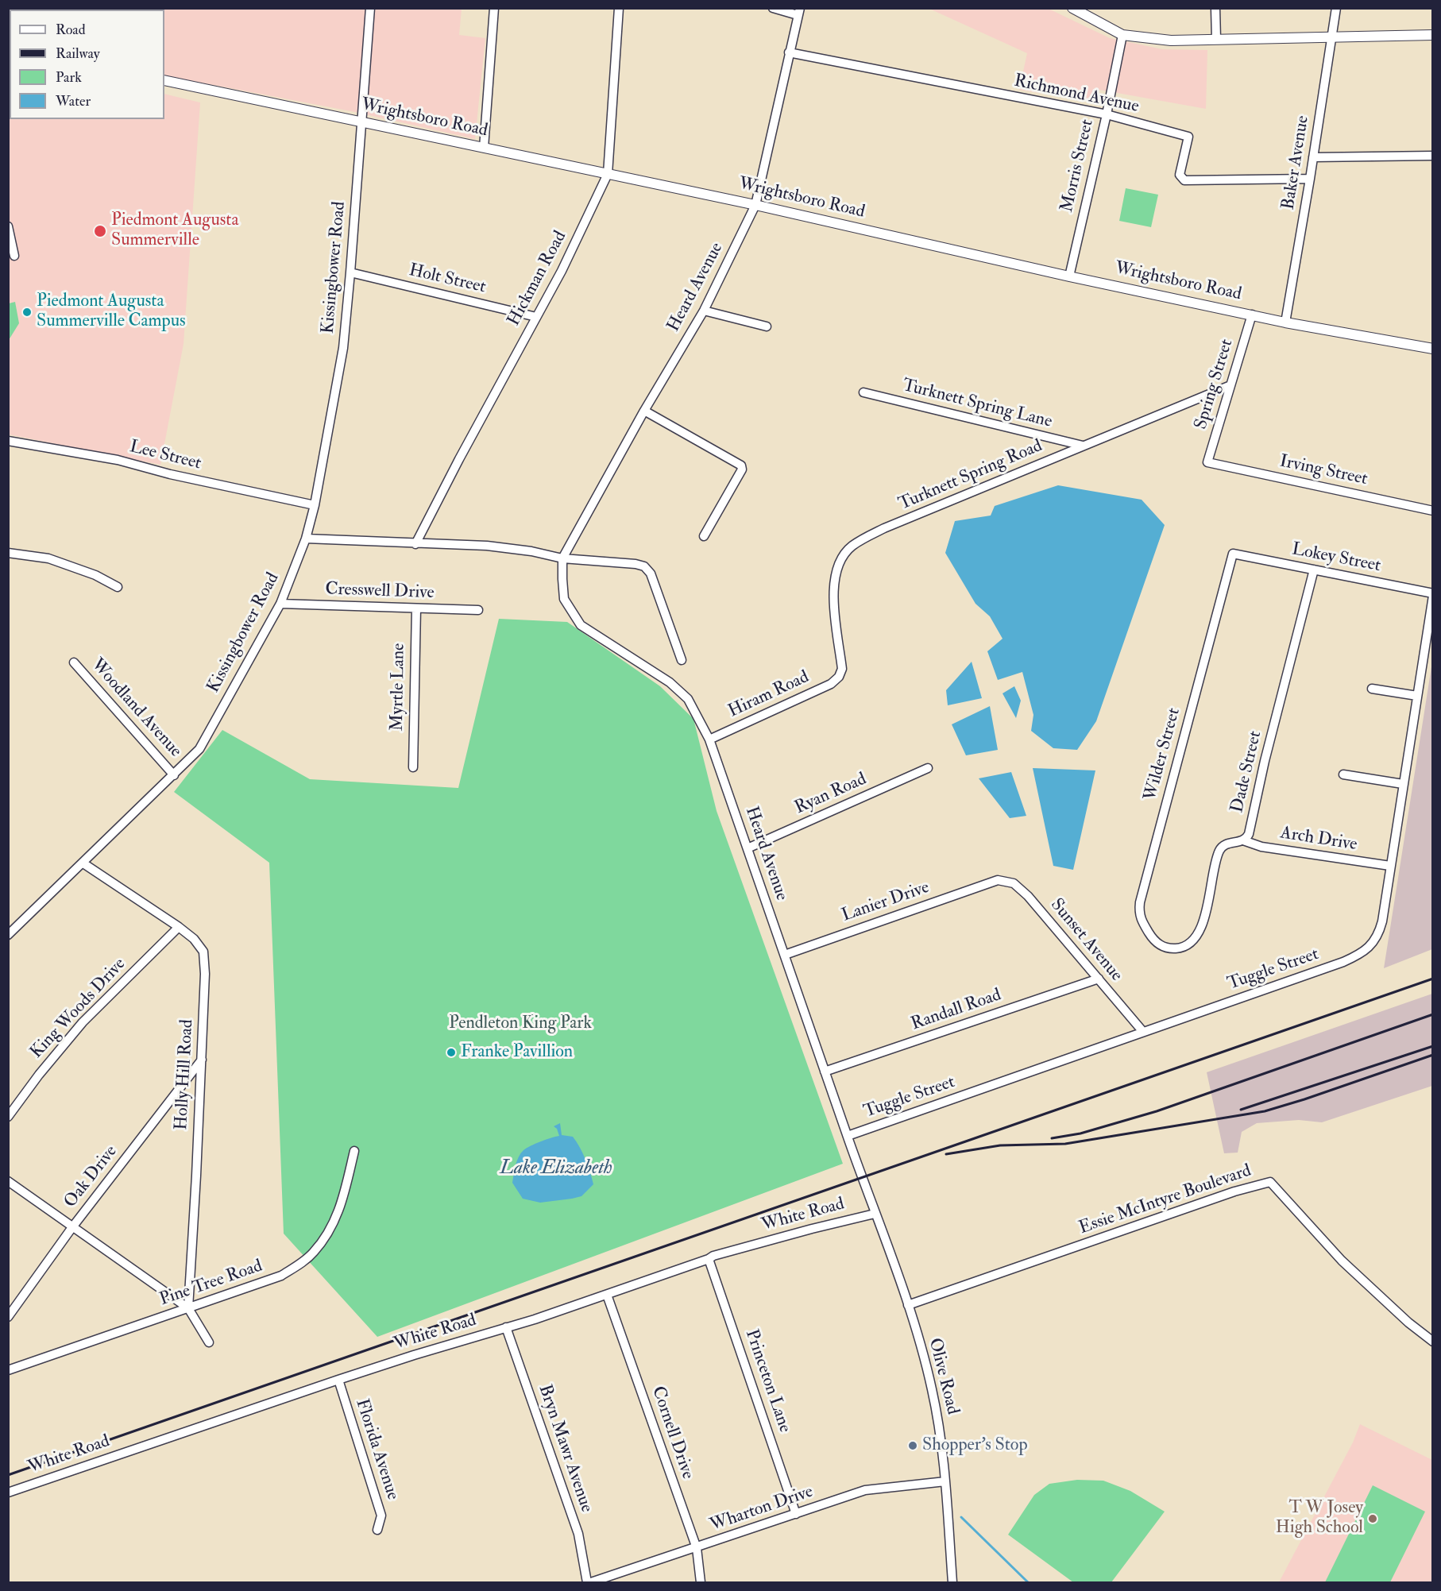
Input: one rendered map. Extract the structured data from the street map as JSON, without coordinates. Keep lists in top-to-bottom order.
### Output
{
  "streets": {
    "main road": ["Wrightsboro Road"],
    "street": [
      "Richmond Avenue",
      "Baker Avenue",
      "Morris Street",
      "Kissingbower Road",
      "Hickman Road",
      "Holt Street",
      "Heard Avenue",
      "Spring Street",
      "Turknett Spring Lane",
      "Lee Street",
      "Irving Street",
      "Turknett Spring Road",
      "Lokey Street",
      "Cresswell Drive",
      "Myrtle Lane",
      "Hiram Road",
      "Woodland Avenue",
      "Wilder Street",
      "Dade Street",
      "Ryan Road",
      "Arch Drive",
      "Lanier Drive",
      "Sunset Avenue",
      "Tuggle Street",
      "King Woods Drive",
      "Randall Road",
      "Holly Hill Road",
      "Oak Drive",
      "Essie McIntyre Boulevard",
      "White Road",
      "Pine Tree Road",
      "Olive Road",
      "Princeton Lane",
      "Cornell Drive",
      "Bryn Mawr Avenue",
      "Florida Avenue",
      "Wharton Drive"
    ]
  },
  "crossings": [
    ["Richmond Avenue", "Baker Avenue"],
    ["Richmond Avenue", "Morris Street"],
    ["Richmond Avenue", "Heard Avenue"],
    ["Wrightsboro Road", "Baker Avenue"],
    ["Wrightsboro Road", "Morris Street"],
    ["Wrightsboro Road", "Kissingbower Road"],
    ["Wrightsboro Road", "Hickman Road"],
    ["Wrightsboro Road", "Heard Avenue"],
    ["Wrightsboro Road", "Spring Street"],
    ["Kissingbower Road", "Holt Street"],
    ["Kissingbower Road", "Lee Street"],
    ["Kissingbower Road", "Cresswell Drive"],
    ["Kissingbower Road", "Woodland Avenue"],
    ["Kissingbower Road", "Holly Hill Road"],
    ["Hickman Road", "Holt Street"],
    ["Heard Avenue", "Hiram Road"],
    ["Heard Avenue", "Ryan Road"],
    ["Heard Avenue", "Lanier Drive"],
    ["Heard Avenue", "Tuggle Street"],
    ["Heard Avenue", "Randall Road"],
    ["Heard Avenue", "White Road"],
    ["Heard Avenue", "Olive Road"],
    ["Spring Street", "Irving Street"],
    ["Spring Street", "Turknett Spring Road"],
    ["Turknett Spring Lane", "Turknett Spring Road"],
    ["Turknett Spring Road", "Hiram Road"],
    ["Lokey Street", "Wilder Street"],
    ["Lokey Street", "Dade Street"],
    ["Lokey Street", "Tuggle Street"],
    ["Cresswell Drive", "Myrtle Lane"],
    ["Wilder Street", "Dade Street"],
    ["Dade Street", "Arch Drive"],
    ["Arch Drive", "Tuggle Street"],
    ["Lanier Drive", "Sunset Avenue"],
    ["Sunset Avenue", "Tuggle Street"],
    ["Sunset Avenue", "Randall Road"],
    ["King Woods Drive", "Holly Hill Road"],
    ["Holly Hill Road", "Oak Drive"],
    ["Holly Hill Road", "Pine Tree Road"],
    ["Essie McIntyre Boulevard", "Olive Road"],
    ["White Road", "Olive Road"],
    ["White Road", "Princeton Lane"],
    ["White Road", "Cornell Drive"],
    ["White Road", "Bryn Mawr Avenue"],
    ["White Road", "Florida Avenue"],
    ["Olive Road", "Wharton Drive"],
    ["Princeton Lane", "Wharton Drive"],
    ["Cornell Drive", "Wharton Drive"]
  ],
  "water": ["Lake Elizabeth"],
  "parks": ["Pendleton King Park"],
  "places": [
    "Piedmont Augusta Summerville",
    "Piedmont Augusta Summerville Campus",
    "Franke Pavillion",
    "Shopper's Stop",
    "T W Josey High School"
  ],
  "legend": [
    "Road",
    "Railway",
    "Park",
    "Water"
  ]
}
